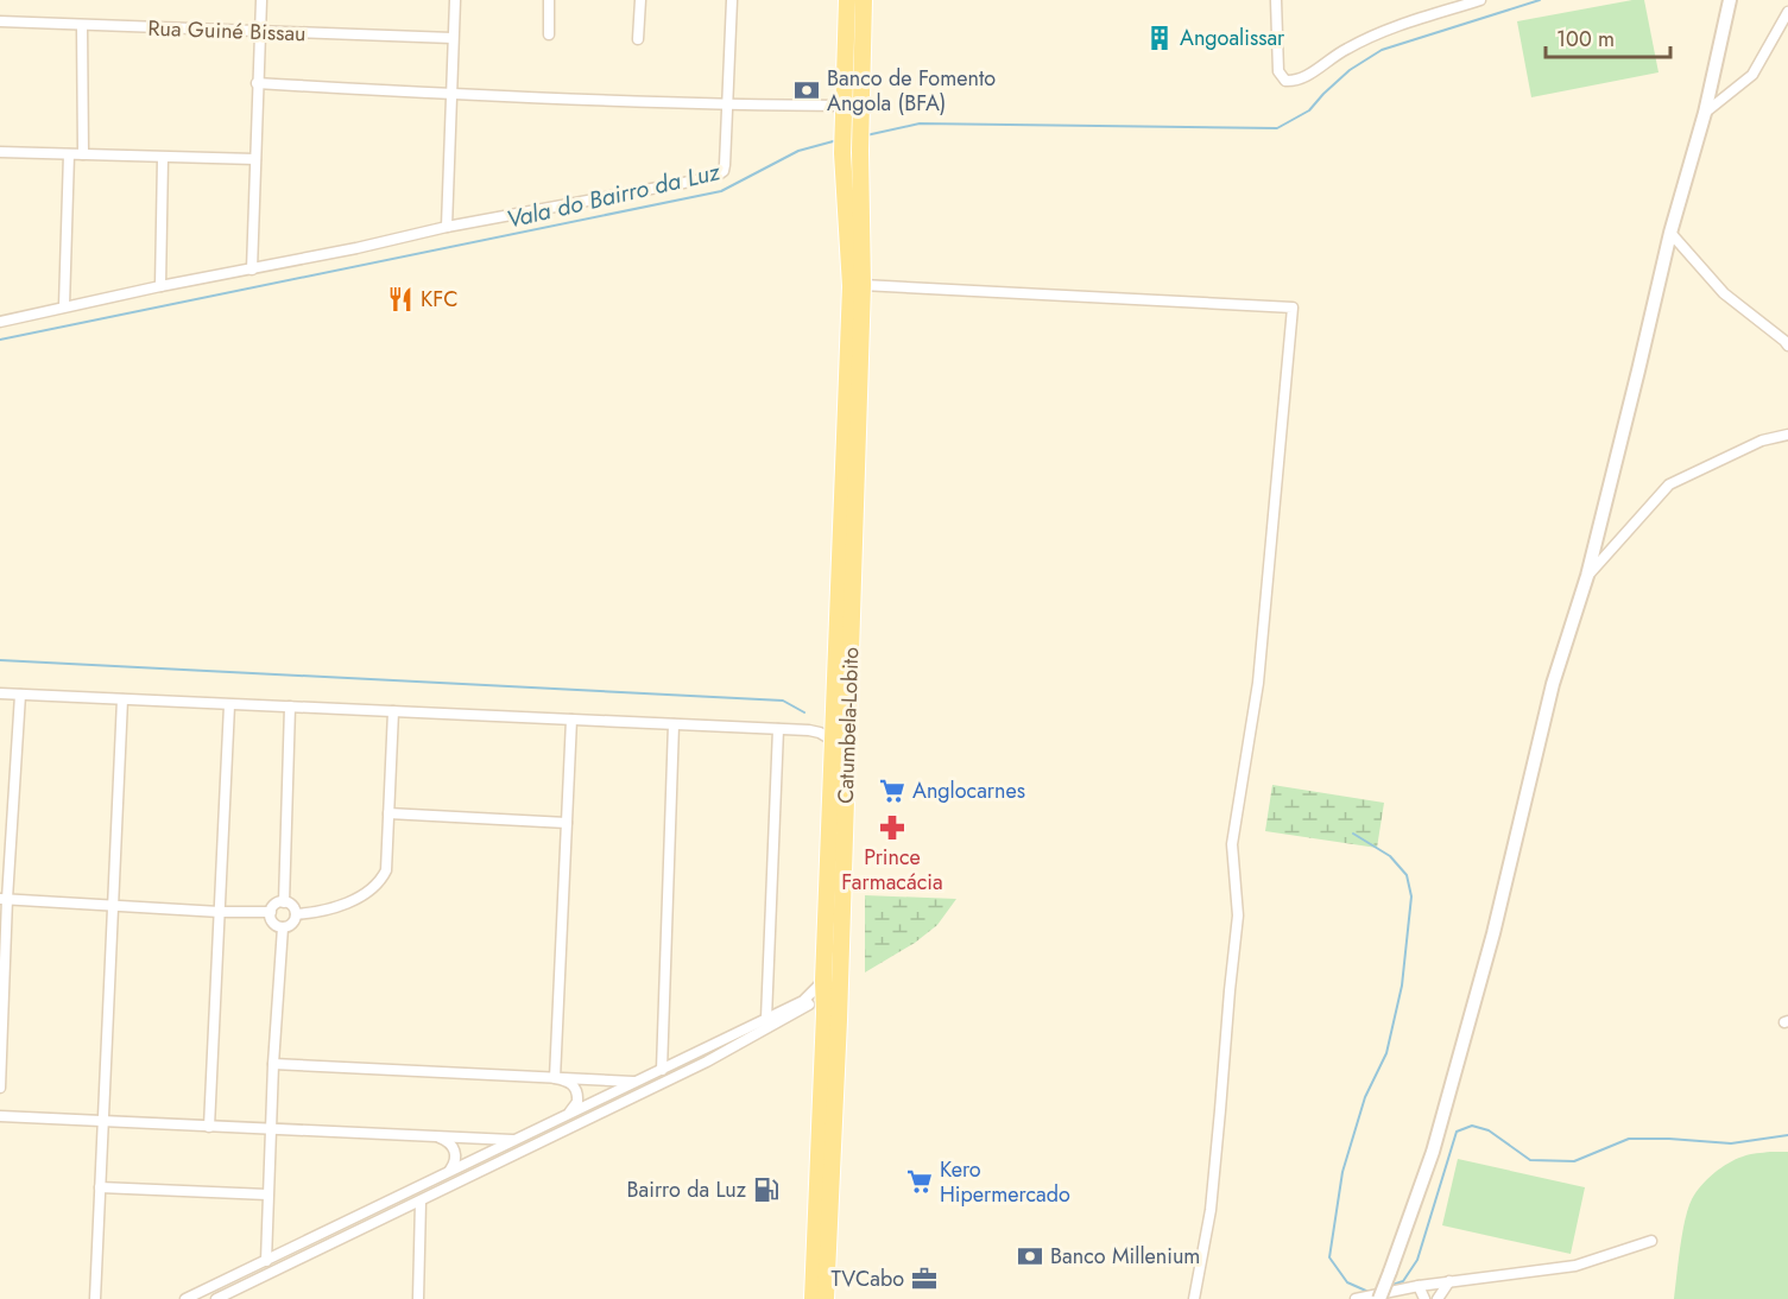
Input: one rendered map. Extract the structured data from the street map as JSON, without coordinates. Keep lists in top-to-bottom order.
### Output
{
  "streets": {
    "main road": ["Catumbela-Lobito"],
    "street": ["Rua Guiné Bissau"]
  },
  "water": ["Vala do Bairro da Luz"],
  "places": {
    "building": ["Angoalissar"],
    "bank": ["Banco de Fomento Angola (BFA)", "Banco Millenium"],
    "restaurant": ["KFC"],
    "supermarket": ["Anglocarnes", "Kero Hipermercado"],
    "pharmacy": ["Prince Farmacácia"],
    "fuel station": ["Bairro da Luz"],
    "office": ["TVCabo"]
  },
  "scale_bar": "100 m"
}
